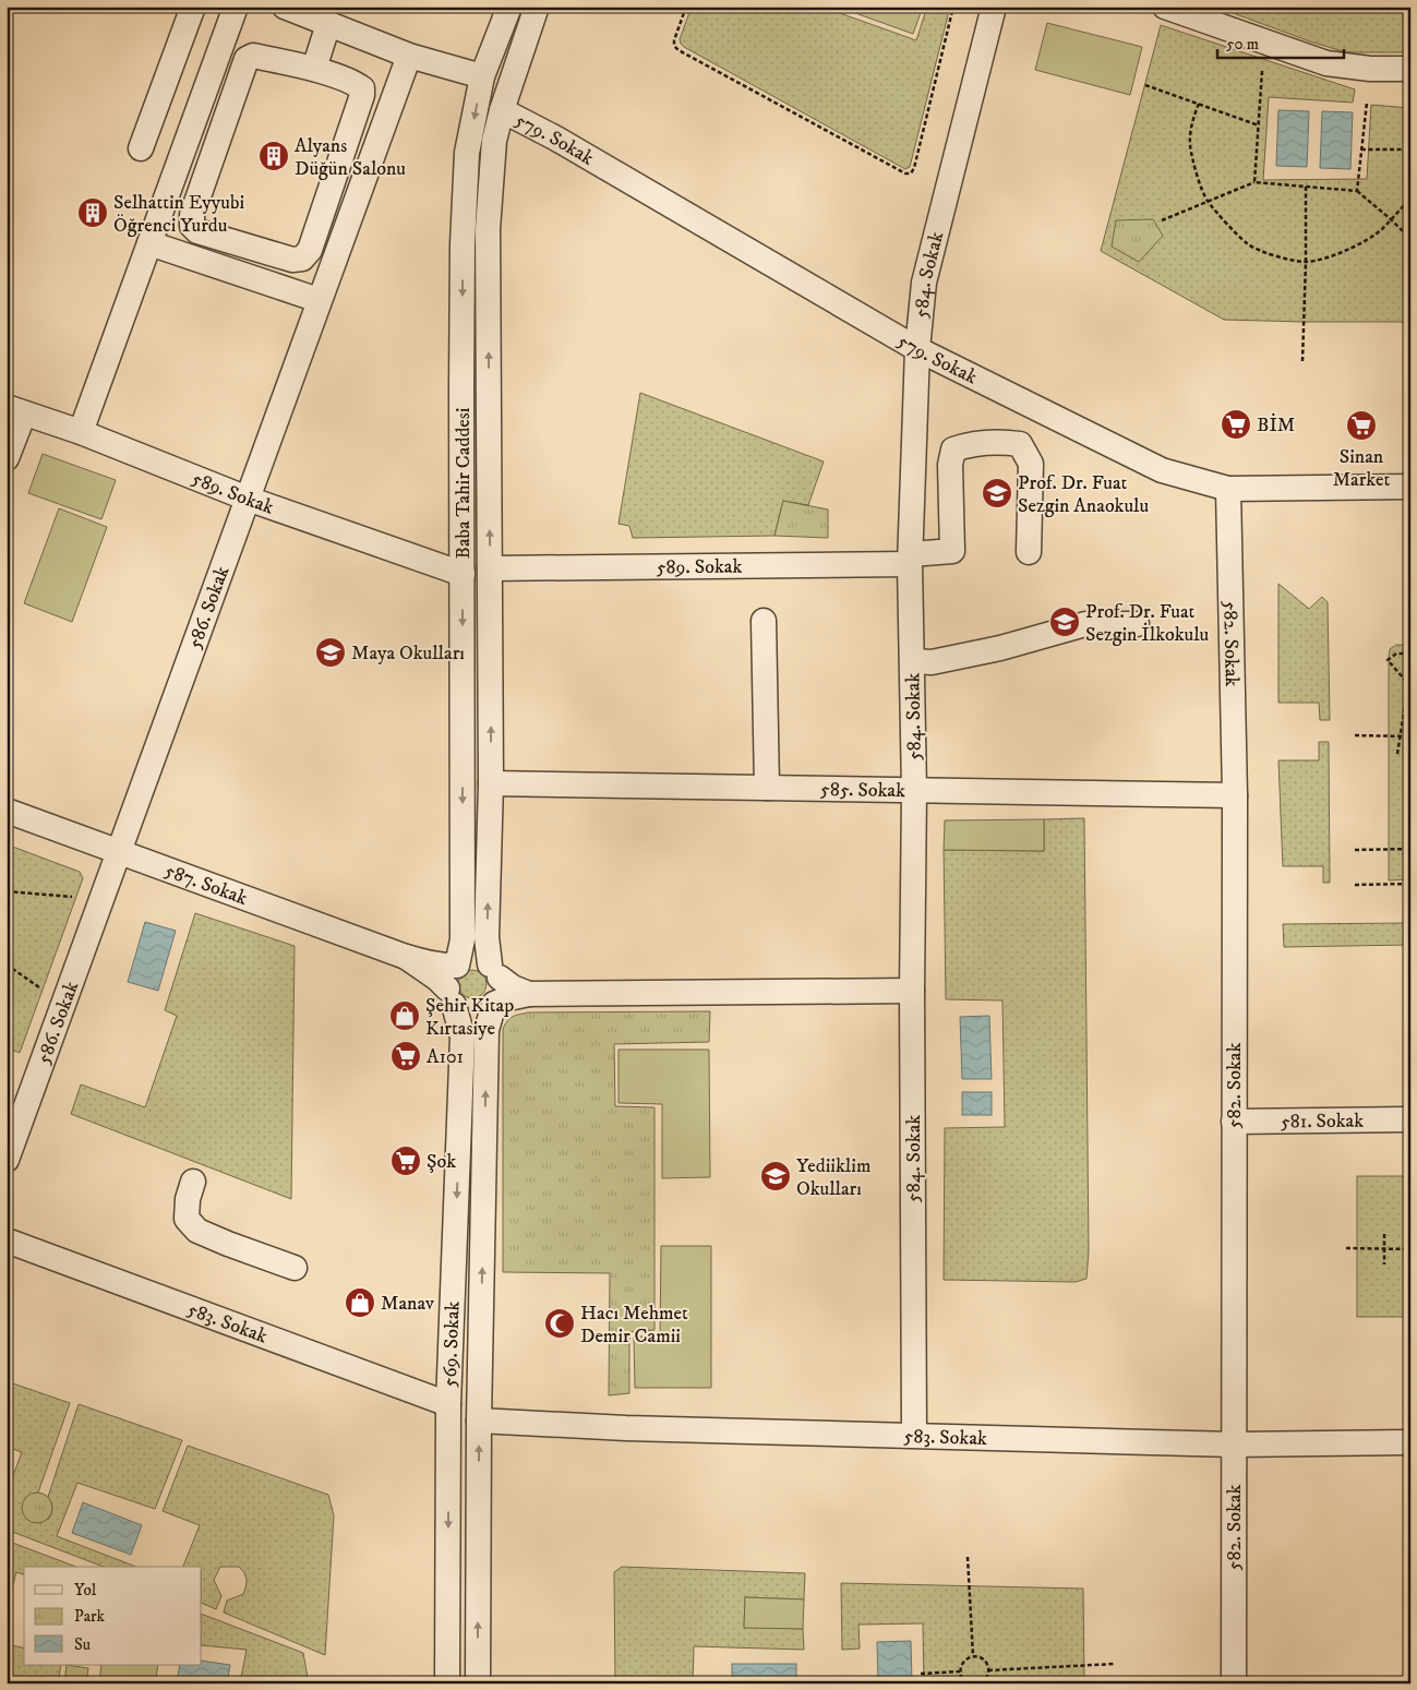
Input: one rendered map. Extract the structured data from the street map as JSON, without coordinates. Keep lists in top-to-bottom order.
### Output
{
  "streets": {
    "street": [
      "579. Sokak",
      "584. Sokak",
      "Baba Tahir Caddesi",
      "589. Sokak",
      "586. Sokak",
      "582. Sokak",
      "585. Sokak",
      "587. Sokak",
      "581. Sokak",
      "583. Sokak",
      "569. Sokak"
    ]
  },
  "crossings": [
    ["579. Sokak", "584. Sokak"],
    ["579. Sokak", "Baba Tahir Caddesi"],
    ["579. Sokak", "582. Sokak"],
    ["584. Sokak", "589. Sokak"],
    ["584. Sokak", "585. Sokak"],
    ["584. Sokak", "583. Sokak"],
    ["Baba Tahir Caddesi", "589. Sokak"],
    ["Baba Tahir Caddesi", "585. Sokak"],
    ["Baba Tahir Caddesi", "569. Sokak"],
    ["589. Sokak", "586. Sokak"],
    ["586. Sokak", "587. Sokak"],
    ["582. Sokak", "585. Sokak"],
    ["582. Sokak", "581. Sokak"],
    ["582. Sokak", "583. Sokak"],
    ["583. Sokak", "569. Sokak"]
  ],
  "places": {
    "building": ["Alyans Düğün Salonu", "Selhattin Eyyubi Öğrenci Yurdu"],
    "supermarket": [
      "BİM",
      "Sinan Market",
      "A101",
      "Şok"
    ],
    "school or university": [
      "Prof. Dr. Fuat Sezgin Anaokulu",
      "Prof. Dr. Fuat Sezgin İlkokulu",
      "Maya Okulları",
      "Yediiklim Okulları"
    ],
    "shop": ["Şehir Kitap Kırtasiye", "Manav"],
    "mosque": ["Hacı Mehmet Demir Camii"]
  },
  "legend": ["Yol", "Park", "Su"],
  "scale_bar": "50 m"
}
